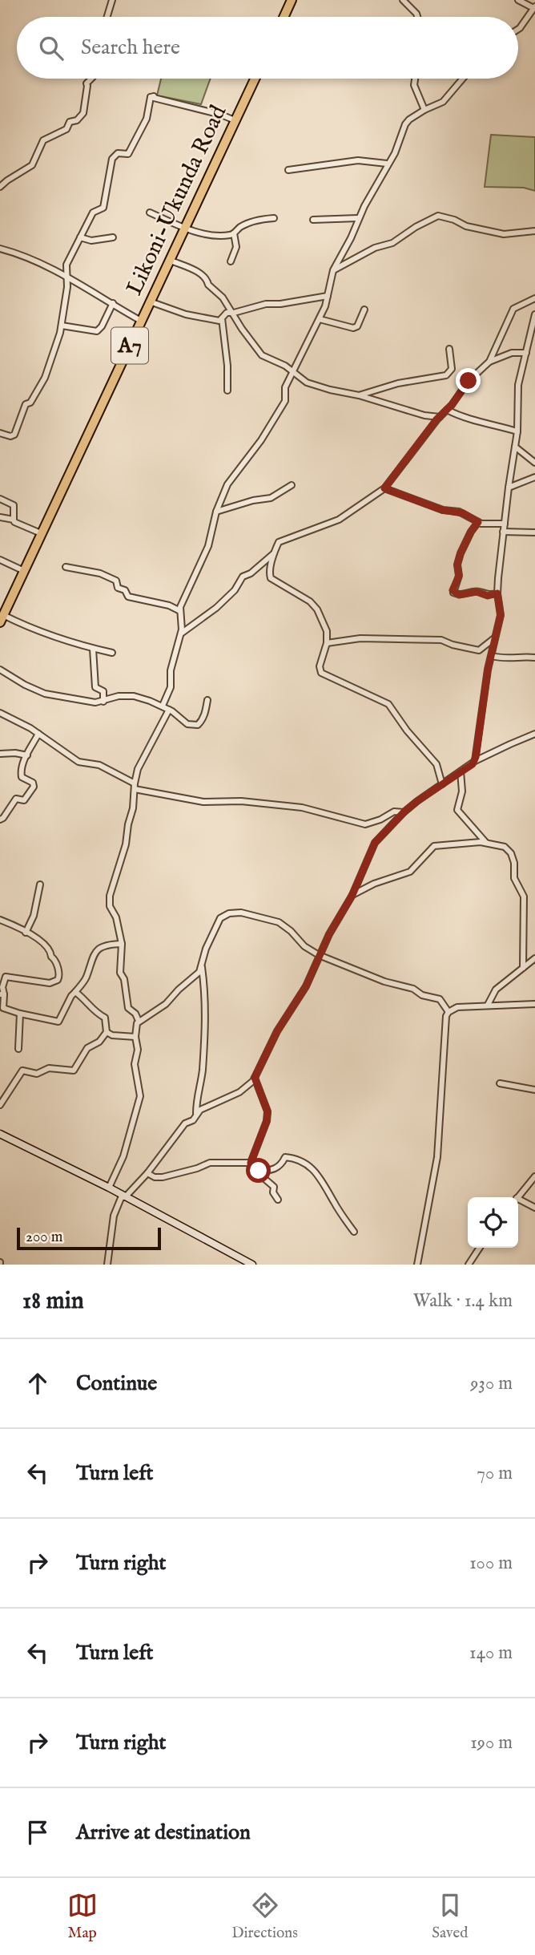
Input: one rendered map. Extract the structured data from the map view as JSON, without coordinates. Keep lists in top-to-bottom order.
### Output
{
  "streets": {
    "highway": ["Likoni-Ukunda Road", "A7"]
  },
  "scale_bar": "200 m",
  "page": {
    "search": "Search here",
    "scale": "200 m",
    "heading": ["18 min", "Walk · 1.4 km"],
    "list": [
      ["Continue", "930 m"],
      ["Turn left", "70 m"],
      ["Turn right", "100 m"],
      ["Turn left", "140 m"],
      ["Turn right", "190 m"],
      "Arrive at destination"
    ],
    "nav": ["Map", "Directions", "Saved"]
  }
}
